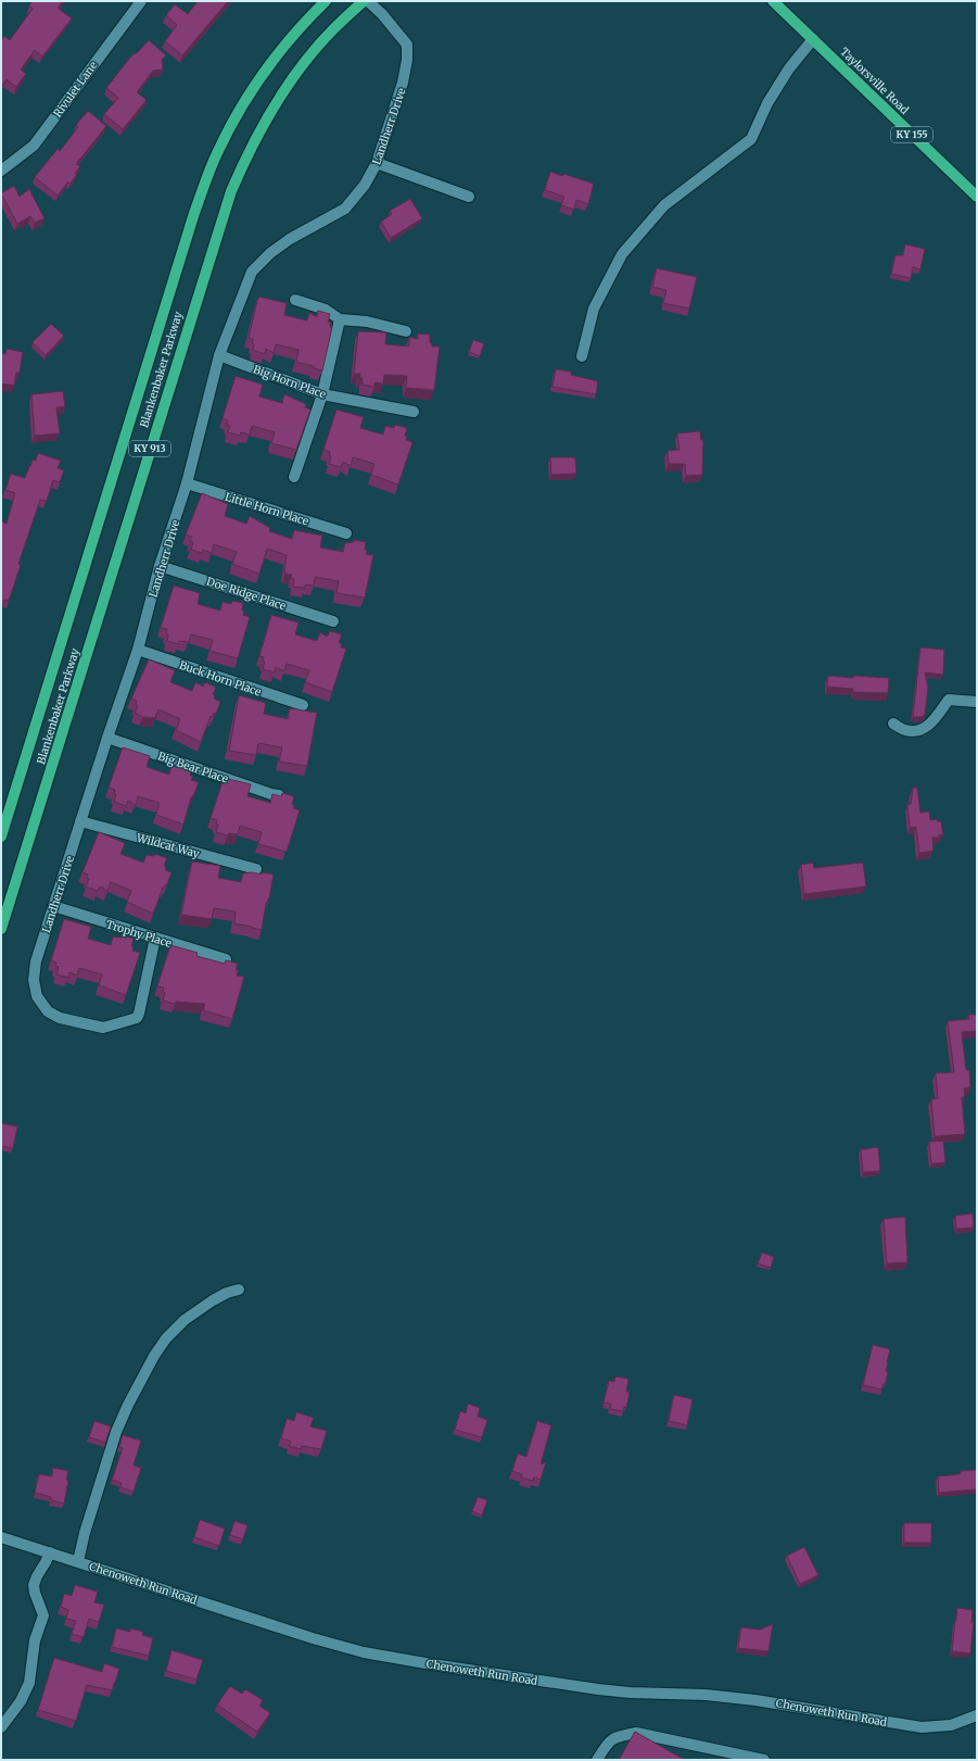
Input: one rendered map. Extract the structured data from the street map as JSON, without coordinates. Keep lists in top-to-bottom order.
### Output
{
  "streets": {
    "main road": [
      "Taylorsville Road",
      "KY 155",
      "Blankenbaker Parkway",
      "KY 913"
    ],
    "street": [
      "Rivulet Lane",
      "Landherr Drive",
      "Big Horn Place",
      "Little Horn Place",
      "Doe Ridge Place",
      "Buck Horn Place",
      "Big Bear Place",
      "Wildcat Way",
      "Trophy Place",
      "Chenoweth Run Road"
    ]
  },
  "crossings": [
    ["Landherr Drive", "Big Horn Place"],
    ["Landherr Drive", "Little Horn Place"],
    ["Landherr Drive", "Doe Ridge Place"],
    ["Landherr Drive", "Buck Horn Place"],
    ["Landherr Drive", "Big Bear Place"],
    ["Landherr Drive", "Wildcat Way"],
    ["Landherr Drive", "Trophy Place"]
  ]
}
